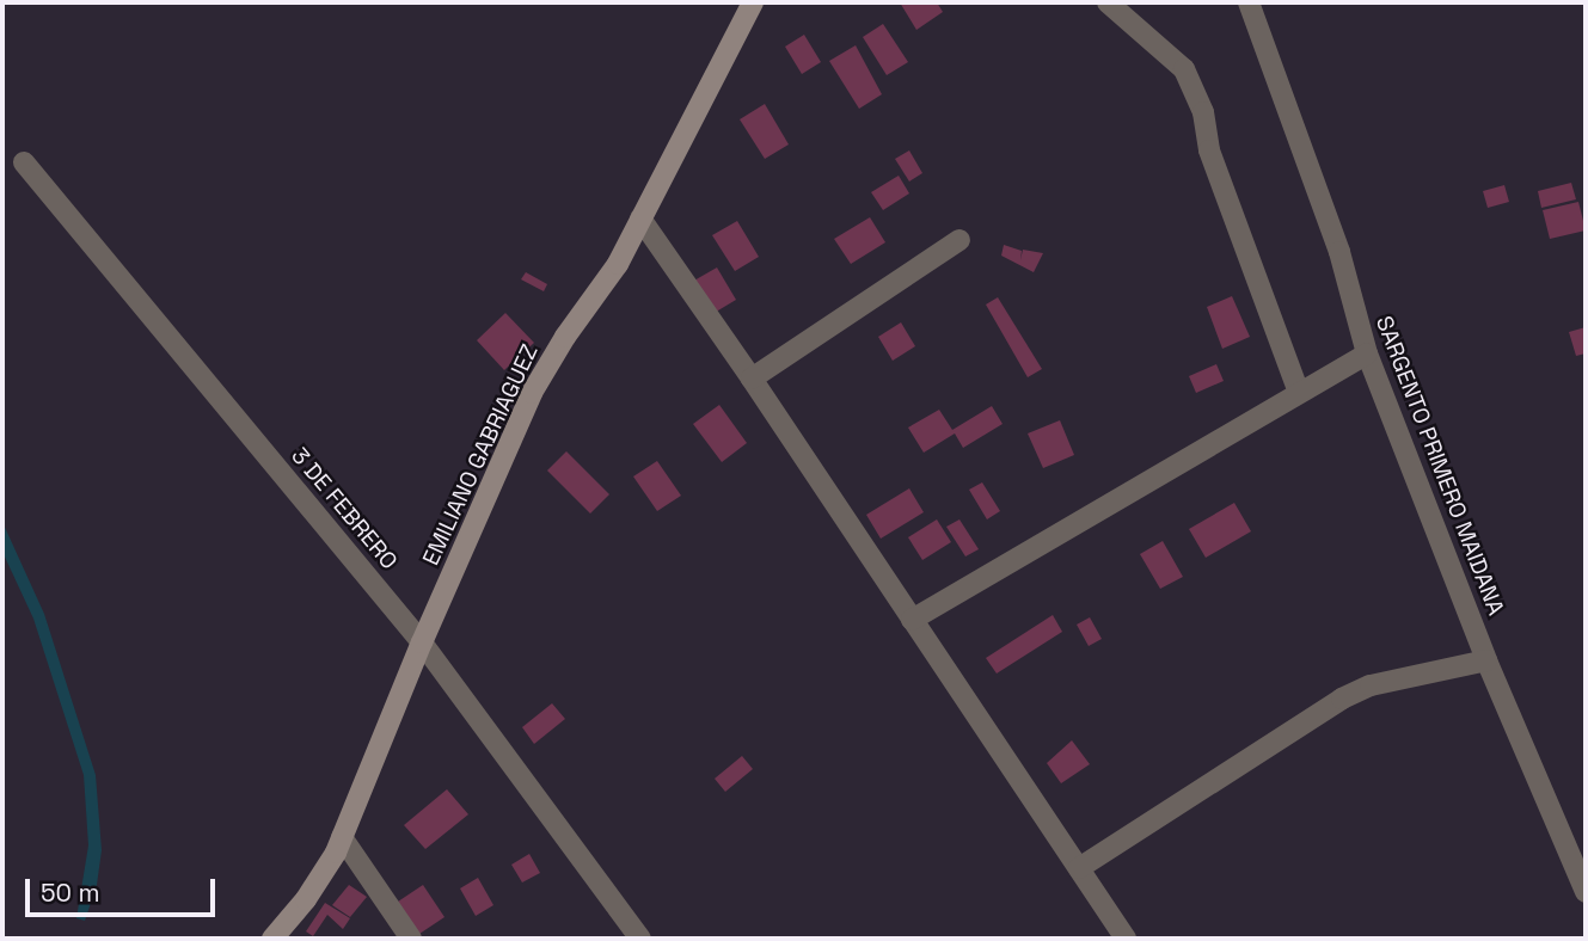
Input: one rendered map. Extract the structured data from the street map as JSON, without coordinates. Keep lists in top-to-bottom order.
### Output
{
  "streets": {
    "main road": ["EMILIANO GABRIAGUEZ"],
    "street": ["SARGENTO PRIMERO MAIDANA", "3 DE FEBRERO"]
  },
  "crossings": [
    ["EMILIANO GABRIAGUEZ", "3 DE FEBRERO"]
  ],
  "scale_bar": "50 m"
}
